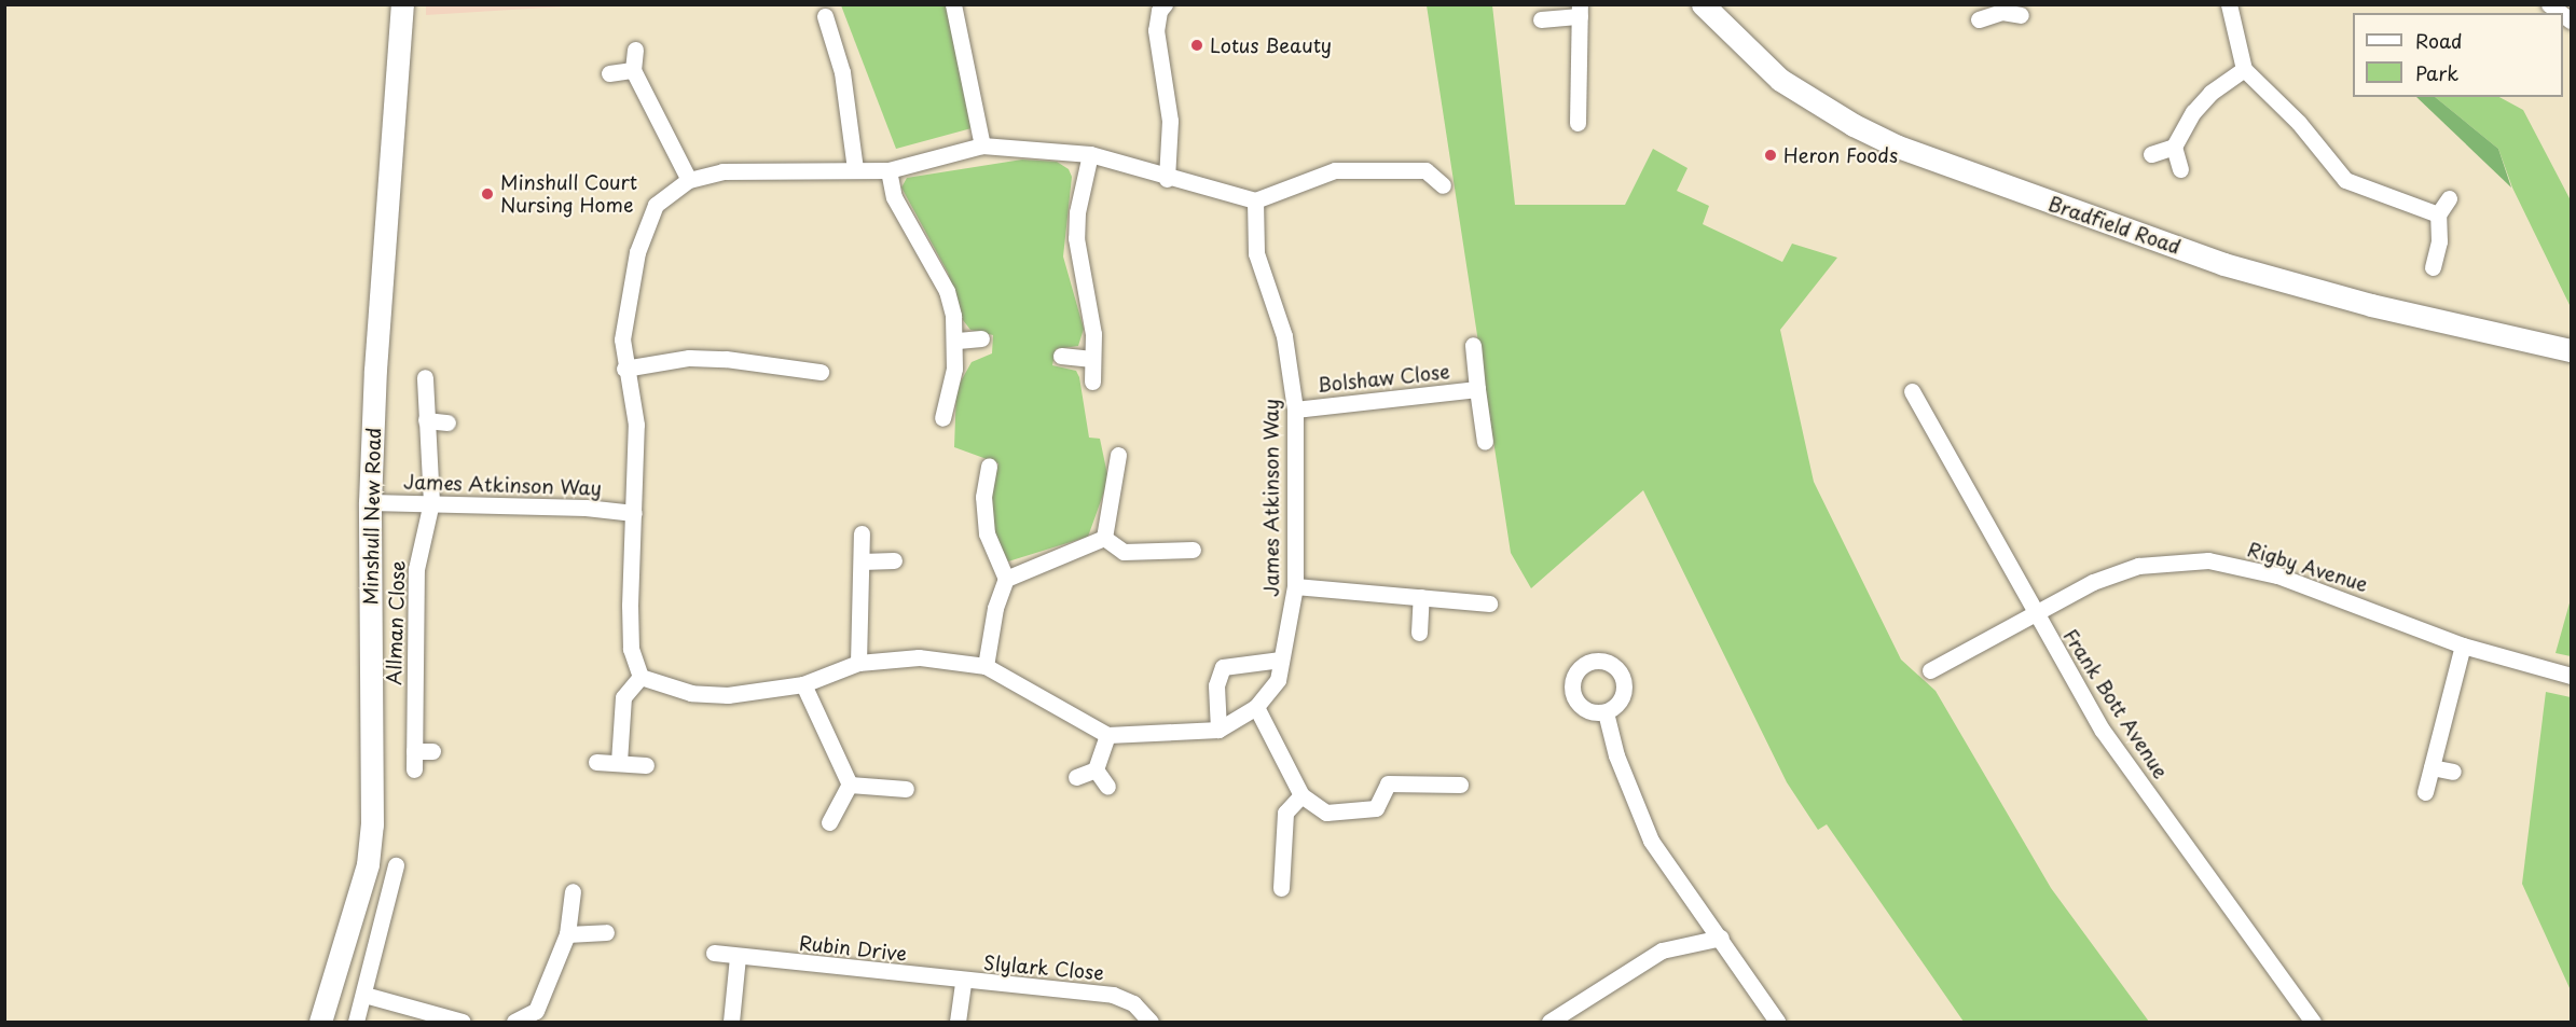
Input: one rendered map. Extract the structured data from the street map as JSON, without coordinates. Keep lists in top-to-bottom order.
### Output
{
  "streets": {
    "street": [
      "Bradfield Road",
      "Bolshaw Close",
      "James Atkinson Way",
      "Minshull New Road",
      "Rigby Avenue",
      "Allman Close",
      "Frank Bott Avenue",
      "Rubin Drive",
      "Slylark Close"
    ]
  },
  "crossings": [
    ["Bolshaw Close", "James Atkinson Way"],
    ["James Atkinson Way", "Minshull New Road"],
    ["James Atkinson Way", "Allman Close"],
    ["Rigby Avenue", "Frank Bott Avenue"],
    ["Rubin Drive", "Slylark Close"]
  ],
  "places": ["Lotus Beauty", "Heron Foods", "Minshull Court Nursing Home"],
  "legend": ["Road", "Park"]
}
